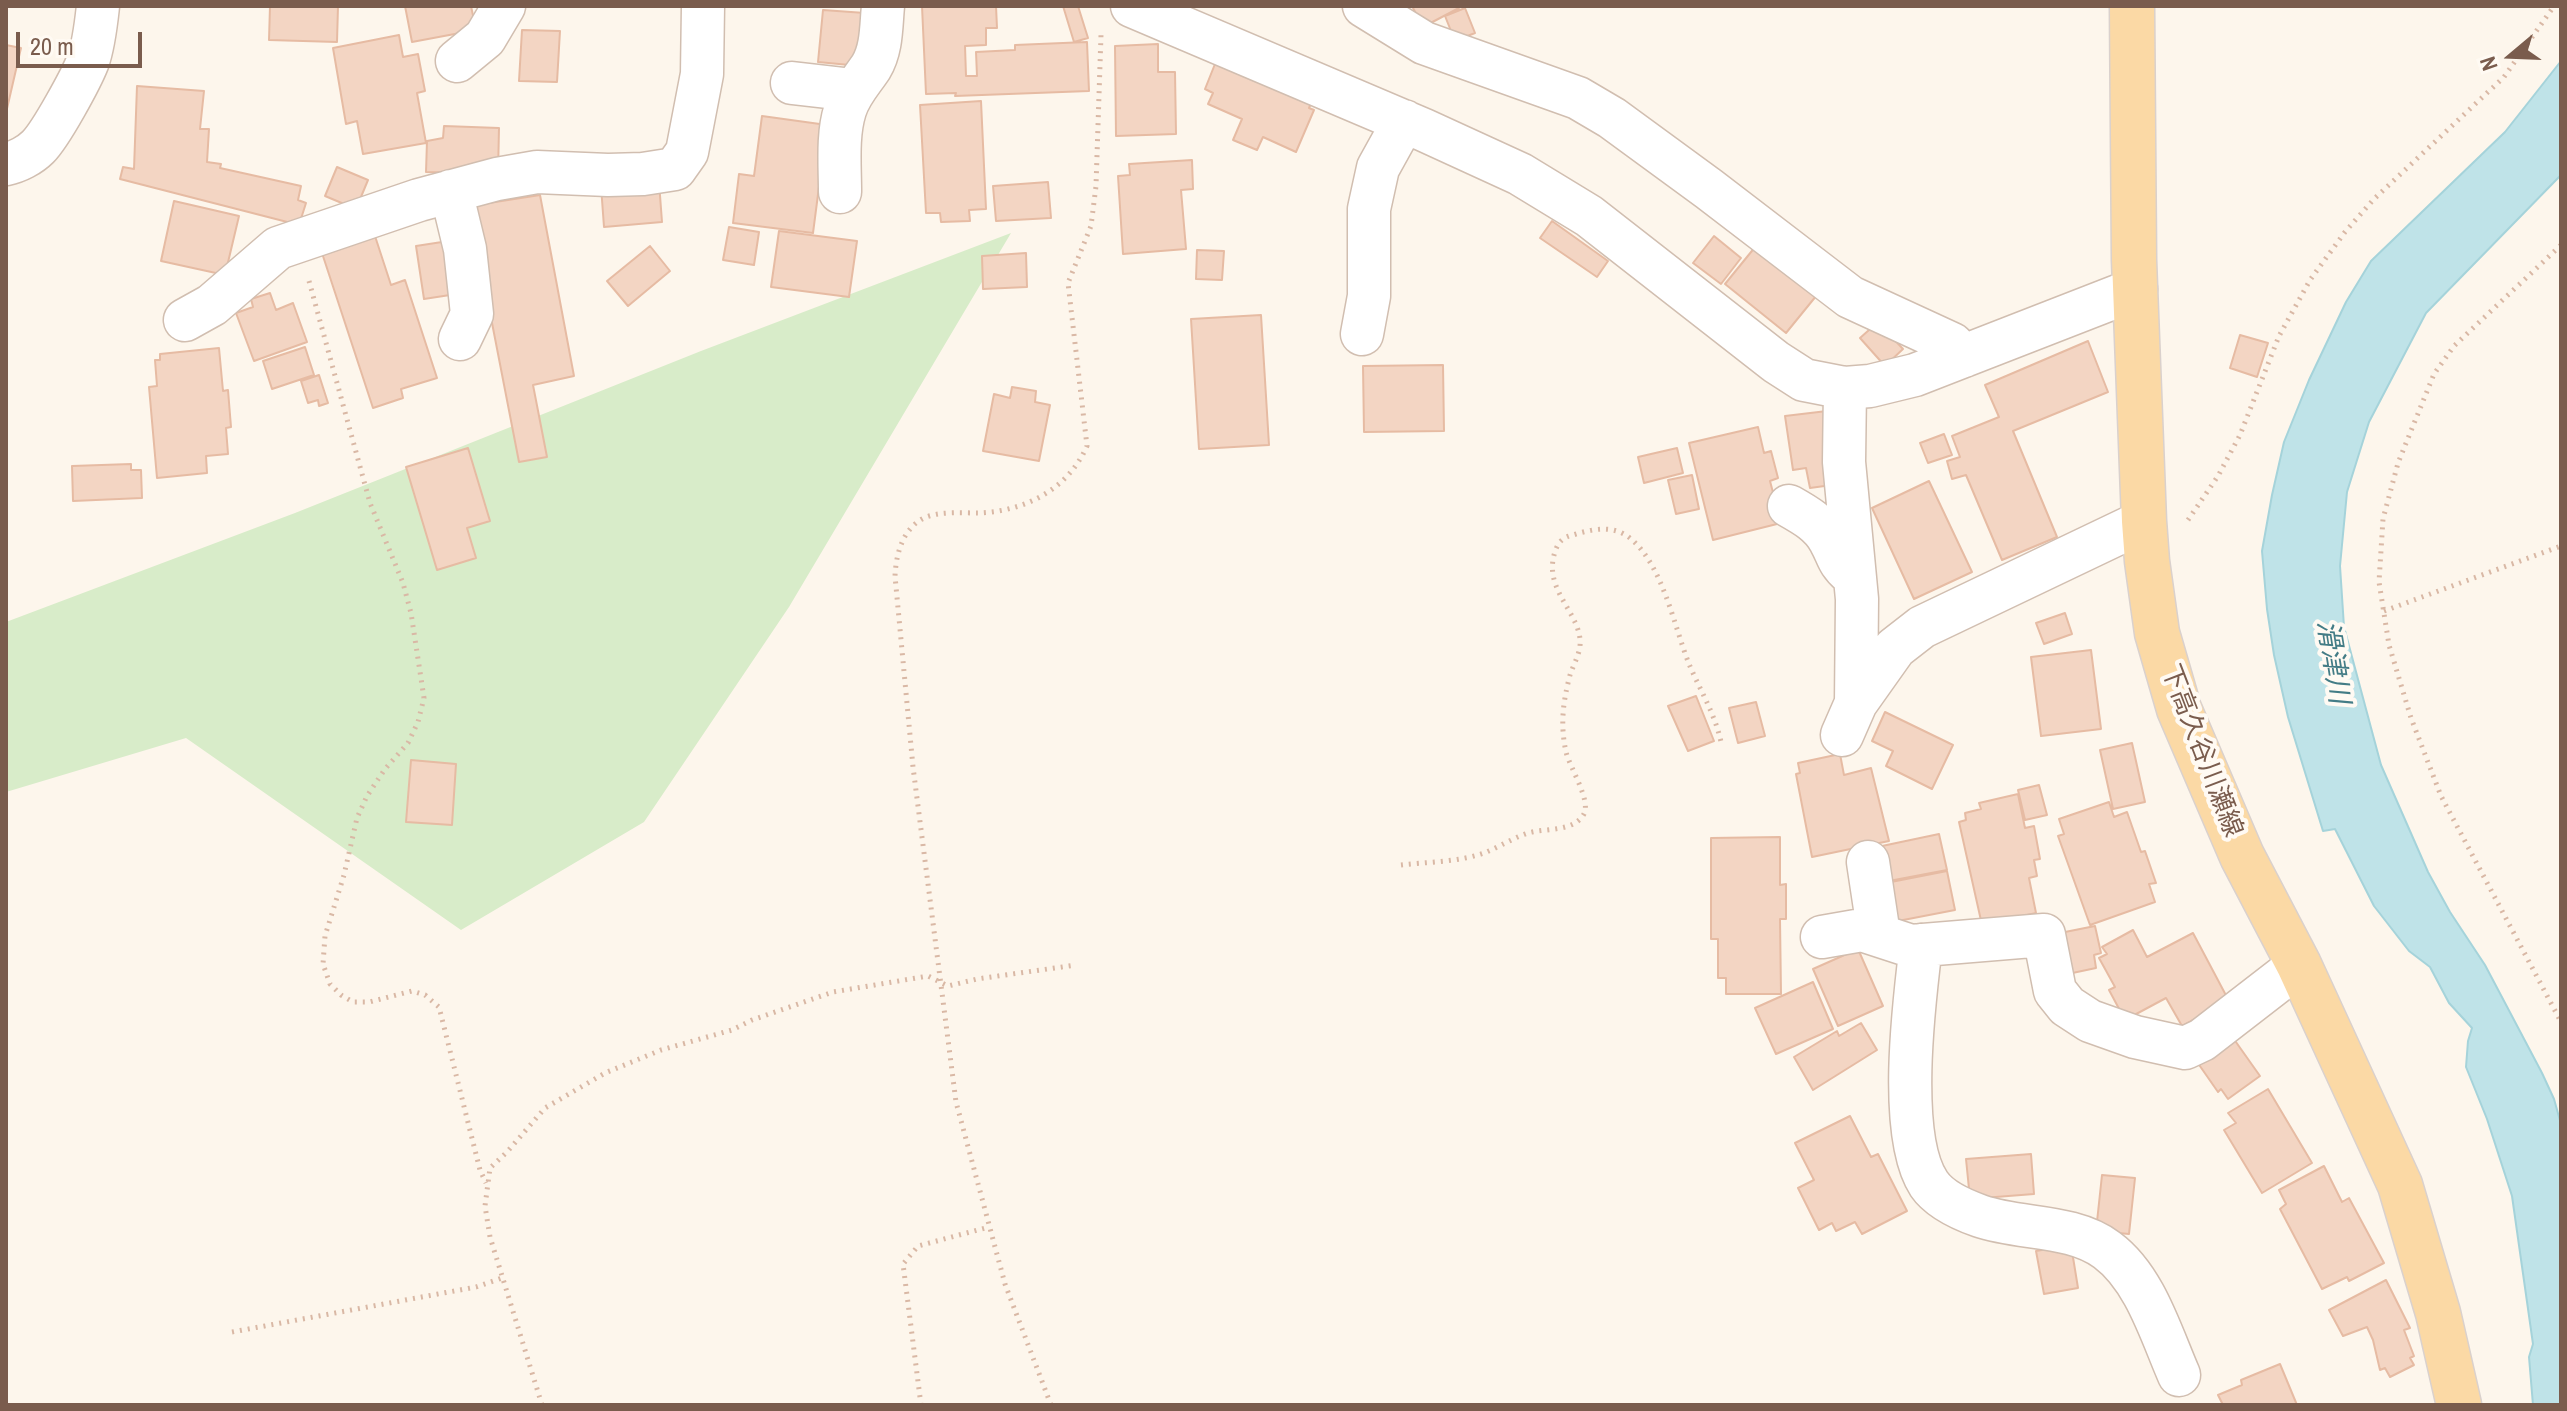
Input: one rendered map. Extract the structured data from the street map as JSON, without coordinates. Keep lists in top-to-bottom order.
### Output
{
  "streets": {
    "main road": ["下高久谷川瀬線"]
  },
  "water": ["滑津川"],
  "scale_bar": "20 m",
  "north": "left"
}
